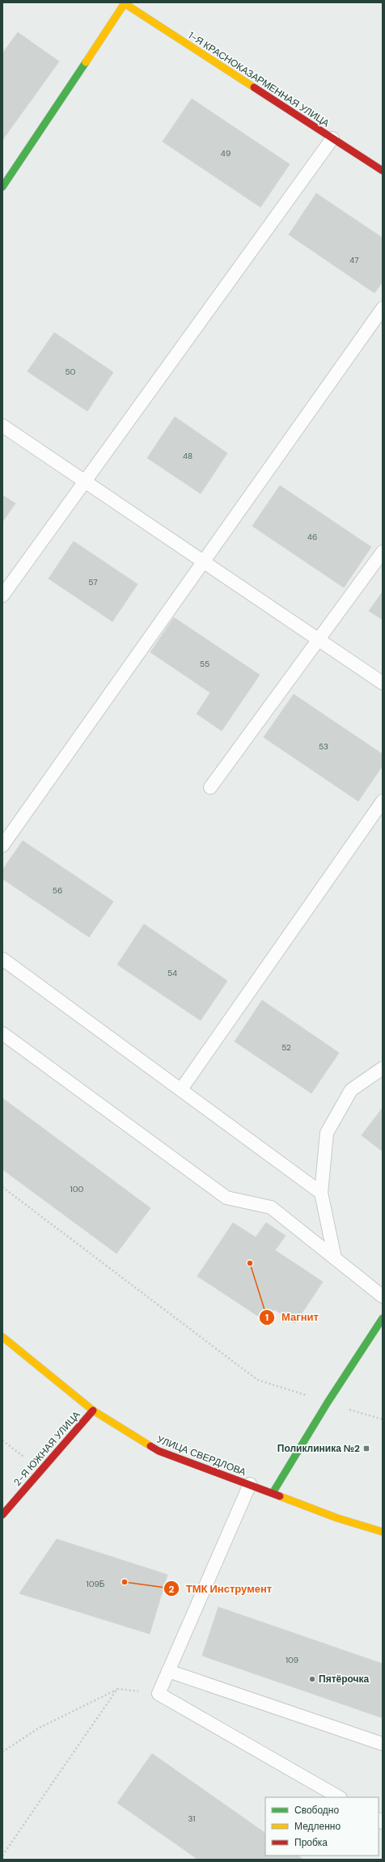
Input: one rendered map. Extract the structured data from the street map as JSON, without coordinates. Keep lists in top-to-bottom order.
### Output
{
  "streets": {
    "street": ["1-Я КРАСНОКАЗАРМЕННАЯ УЛИЦА", "2-Я ЮЖНАЯ УЛИЦА", "УЛИЦА СВЕРДЛОВА"]
  },
  "crossings": [
    ["2-Я ЮЖНАЯ УЛИЦА", "УЛИЦА СВЕРДЛОВА"]
  ],
  "places": {
    "other": ["Магнит", "ТМК Инструмент", "Пятёрочка"],
    "transit": ["Поликлиника №2"]
  },
  "house_numbers": [
    "49",
    "47",
    "50",
    "48",
    "46",
    "57",
    "55",
    "53",
    "56",
    "54",
    "52",
    "100",
    "109Б",
    "109",
    "31"
  ],
  "legend": ["Свободно", "Медленно", "Пробка"]
}
